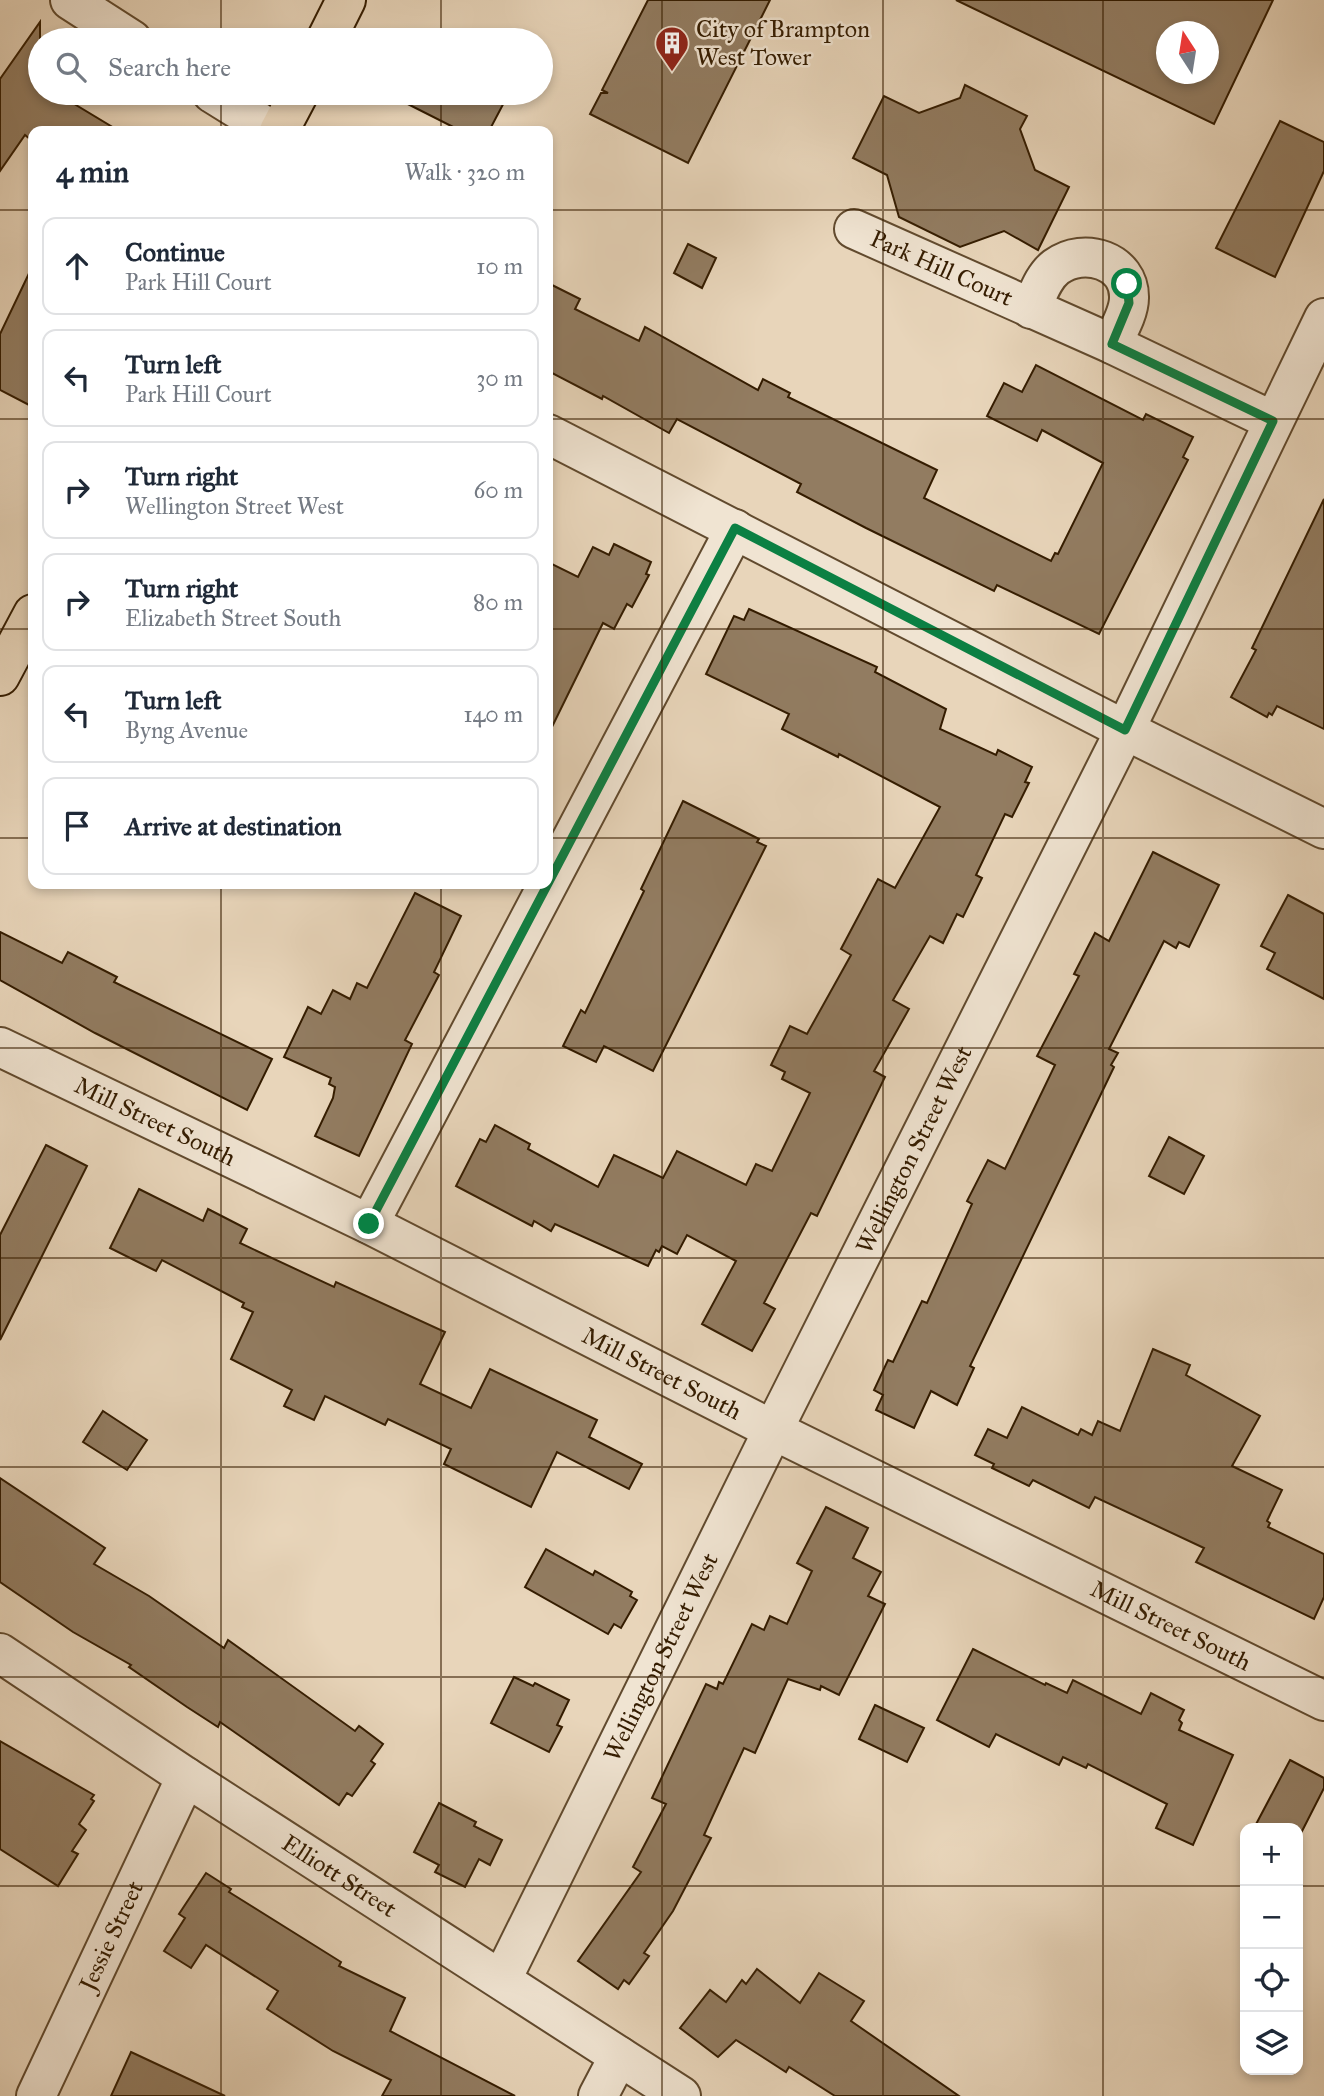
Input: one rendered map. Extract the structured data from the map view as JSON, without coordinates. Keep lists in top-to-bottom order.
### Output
{
  "streets": {
    "street": [
      "Park Hill Court",
      "Mill Street South",
      "Wellington Street West",
      "Elliott Street",
      "Jessie Street"
    ]
  },
  "crossings": [
    ["Park Hill Court", "Wellington Street West"],
    ["Mill Street South", "Wellington Street West"],
    ["Wellington Street West", "Elliott Street"],
    ["Elliott Street", "Jessie Street"]
  ],
  "places": {
    "building": ["City of Brampton West Tower"]
  },
  "north": "top",
  "page": {
    "search": "Search here",
    "heading": ["4 min", "Walk · 320 m"],
    "list": [
      ["Continue", "Park Hill Court", "10 m"],
      ["Turn left", "Park Hill Court", "30 m"],
      ["Turn right", "Wellington Street West", "60 m"],
      ["Turn right", "Elizabeth Street South", "80 m"],
      ["Turn left", "Byng Avenue", "140 m"],
      "Arrive at destination"
    ],
    "map_buttons": ["+", "−"]
  }
}
